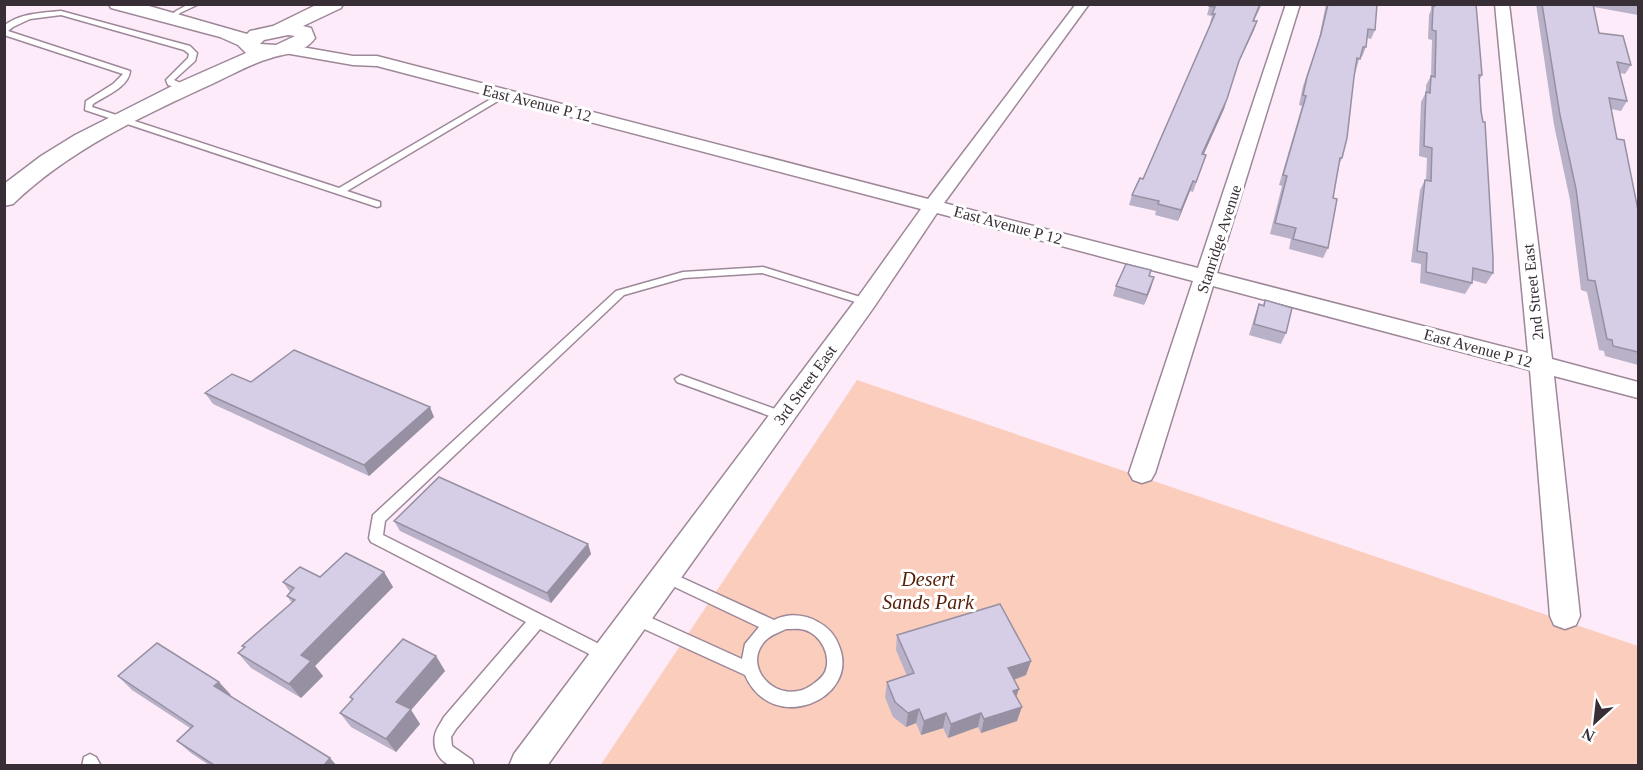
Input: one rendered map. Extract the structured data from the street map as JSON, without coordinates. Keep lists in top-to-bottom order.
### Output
{
  "streets": {
    "street": [
      "East Avenue P 12",
      "Stanridge Avenue",
      "2nd Street East",
      "3rd Street East"
    ]
  },
  "crossings": [
    ["East Avenue P 12", "Stanridge Avenue"],
    ["East Avenue P 12", "2nd Street East"],
    ["East Avenue P 12", "3rd Street East"]
  ],
  "parks": ["Desert Sands Park"],
  "north": "bottom left"
}
